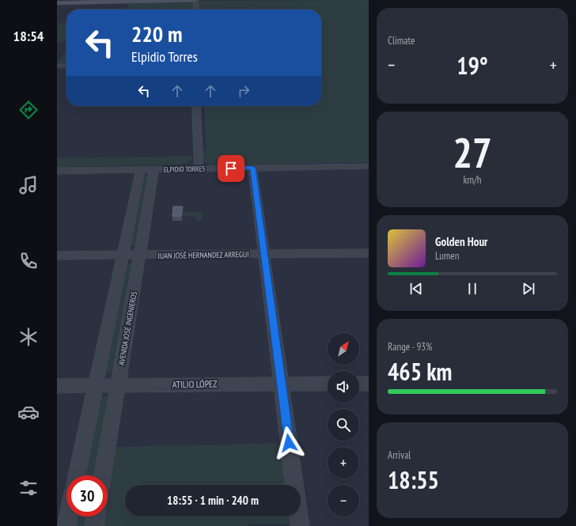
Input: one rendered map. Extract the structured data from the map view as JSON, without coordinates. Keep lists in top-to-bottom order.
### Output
{
  "streets": {
    "street": [
      "ELPIDIO TORRES",
      "JUAN JOSÉ HERNANDEZ ARREGUI",
      "AVENIDA JOSÉ INGENIEROS",
      "ATILIO LÓPEZ"
    ]
  },
  "crossings": [
    ["ELPIDIO TORRES", "AVENIDA JOSÉ INGENIEROS"],
    ["JUAN JOSÉ HERNANDEZ ARREGUI", "AVENIDA JOSÉ INGENIEROS"],
    ["AVENIDA JOSÉ INGENIEROS", "ATILIO LÓPEZ"]
  ],
  "north": "top right",
  "page": {
    "tabs": "18:54",
    "tile": [
      "Climate",
      ["27", "km/h"],
      ["Range · 93%", "465 km"],
      ["Arrival", "18:55"]
    ],
    "turn": ["220 m", "Elpidio Torres"],
    "heat": ["−", "19°", "+"],
    "song": ["Golden Hour", "Lumen"],
    "map_buttons": ["+", "−"],
    "limit": "30",
    "trip": "18:55 · 1 min · 240 m"
  }
}
